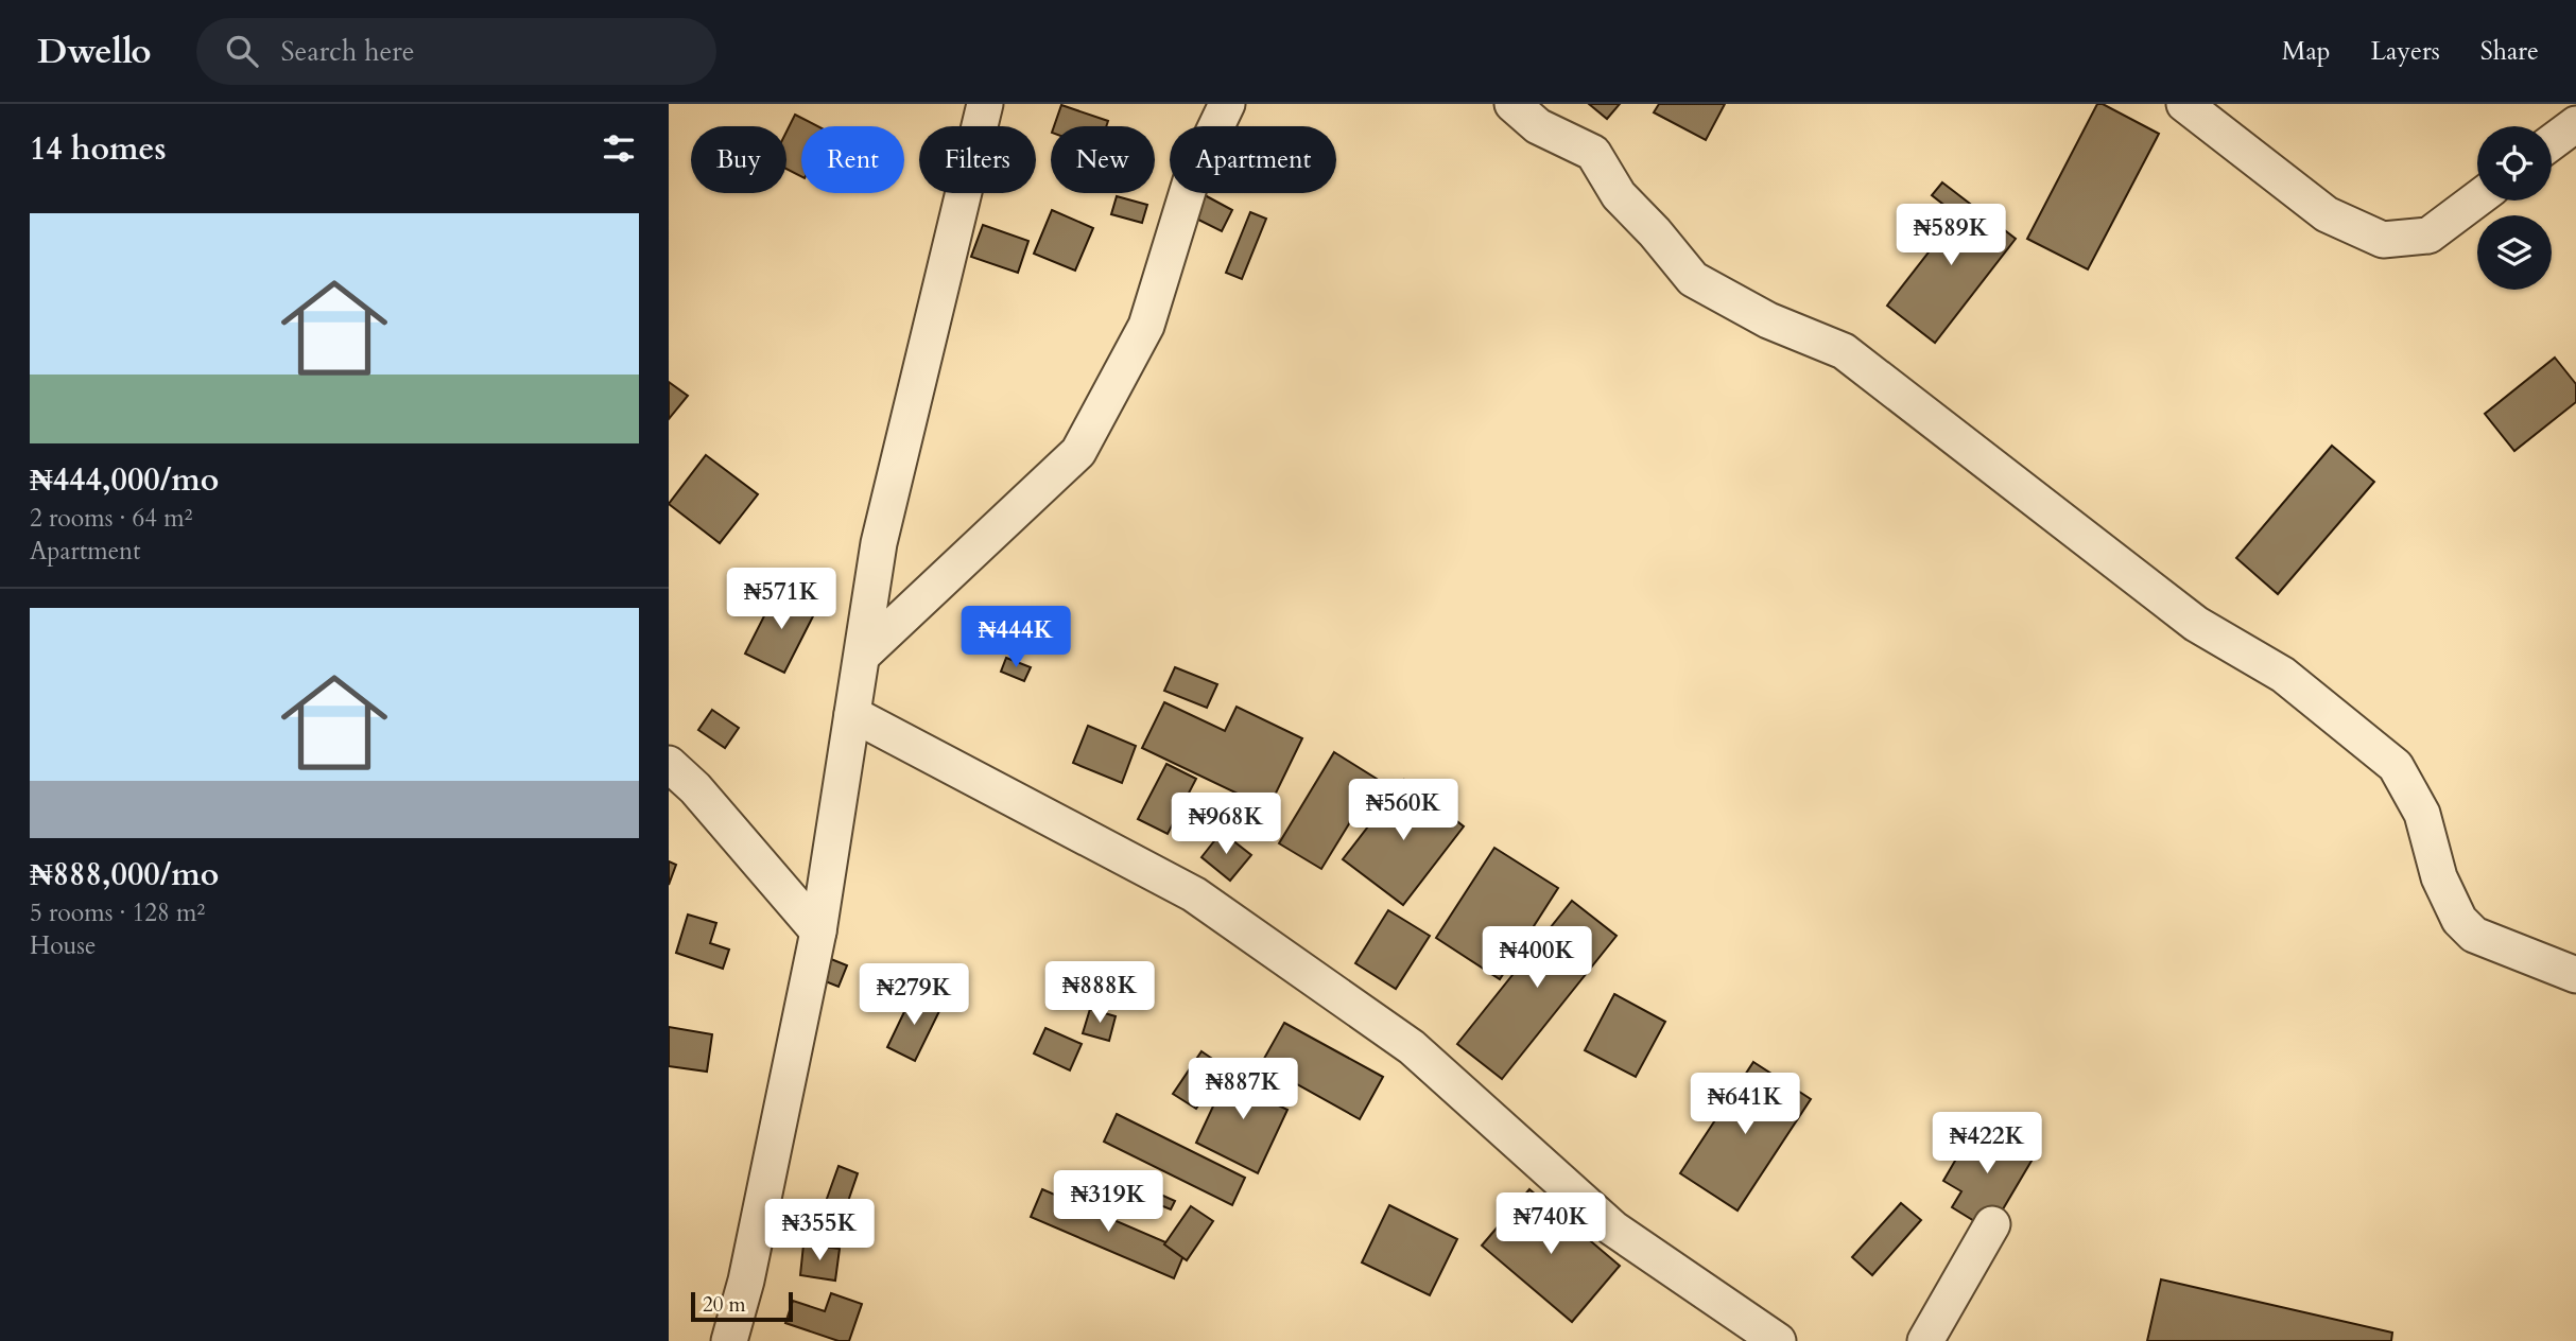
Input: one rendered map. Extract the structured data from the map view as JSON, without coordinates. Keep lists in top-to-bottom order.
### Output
{
  "scale_bar": "20 m",
  "page": {
    "header": "Dwello",
    "search": "Search here",
    "nav": ["Map", "Layers", "Share"],
    "heading": "14 homes",
    "chip": [
      "Buy",
      "Rent",
      "Filters",
      "New",
      "Apartment"
    ],
    "list": [
      {
        "name": "₦444,000/mo",
        "note": "2 rooms · 64 m² · Apartment"
      },
      {
        "name": "₦888,000/mo",
        "note": "5 rooms · 128 m² · House"
      }
    ],
    "price": [
      "₦589K",
      "₦571K",
      "₦444K",
      "₦560K",
      "₦968K",
      "₦400K",
      "₦888K",
      "₦279K",
      "₦887K",
      "₦641K",
      "₦422K",
      "₦319K",
      "₦740K",
      "₦355K"
    ],
    "scale": "20 m"
  }
}
